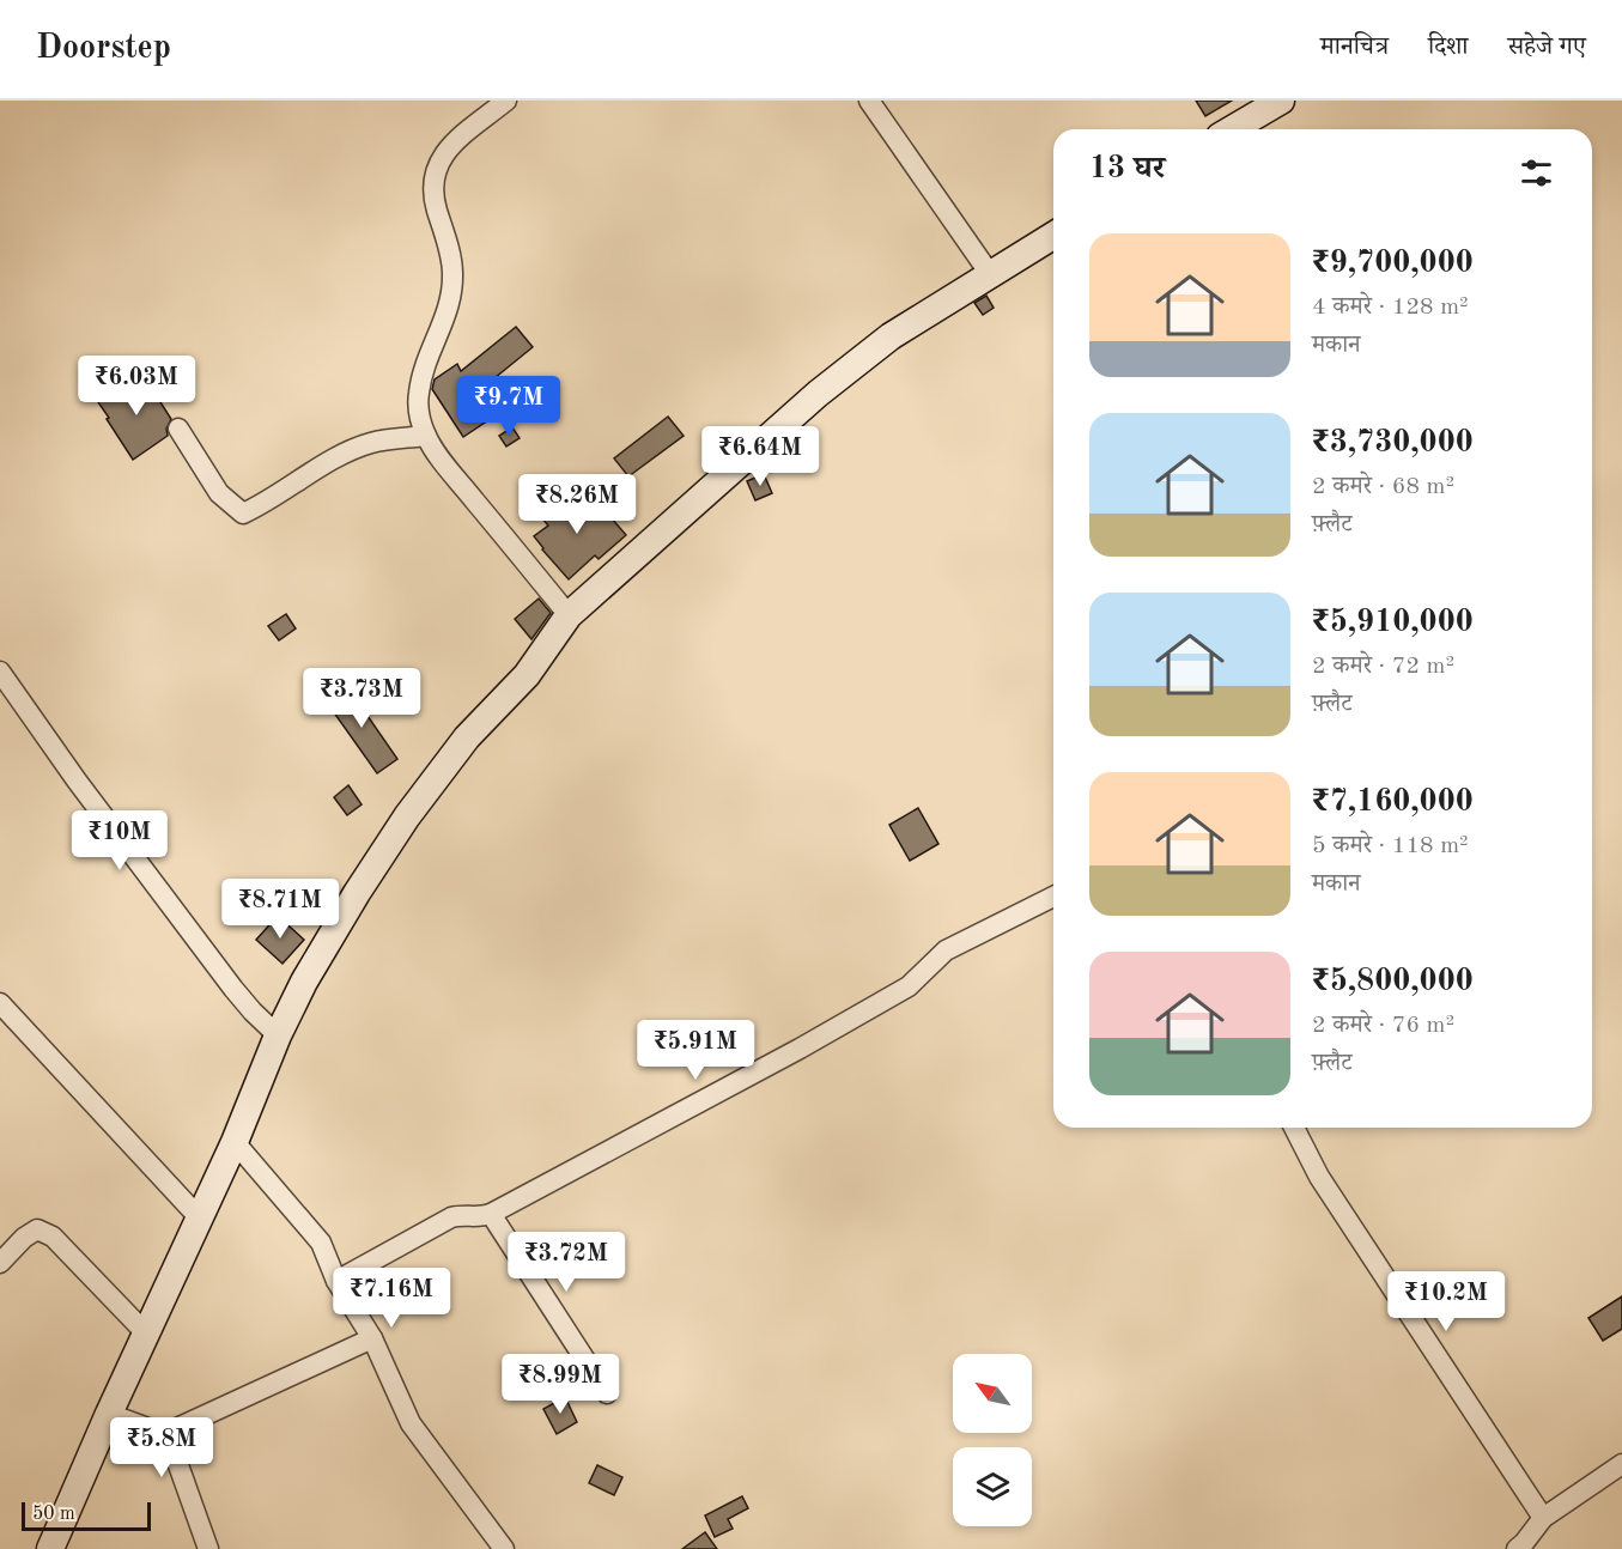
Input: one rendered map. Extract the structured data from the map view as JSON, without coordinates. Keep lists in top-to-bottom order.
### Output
{
  "scale_bar": "50 m",
  "north": "top left",
  "page": {
    "header": "Doorstep",
    "nav": ["मानचित्र", "दिशा", "सहेजे गए"],
    "heading": "13 घर",
    "list": [
      {
        "name": "₹9,700,000",
        "note": "4 कमरे · 128 m² · मकान"
      },
      {
        "name": "₹3,730,000",
        "note": "2 कमरे · 68 m² · फ़्लैट"
      },
      {
        "name": "₹5,910,000",
        "note": "2 कमरे · 72 m² · फ़्लैट"
      },
      {
        "name": "₹7,160,000",
        "note": "5 कमरे · 118 m² · मकान"
      },
      {
        "name": "₹5,800,000",
        "note": "2 कमरे · 76 m² · फ़्लैट"
      }
    ],
    "price": [
      "₹6.03M",
      "₹9.7M",
      "₹6.64M",
      "₹8.26M",
      "₹3.73M",
      "₹10M",
      "₹8.71M",
      "₹5.91M",
      "₹3.72M",
      "₹7.16M",
      "₹10.2M",
      "₹8.99M",
      "₹5.8M"
    ],
    "scale": "50 m"
  }
}
